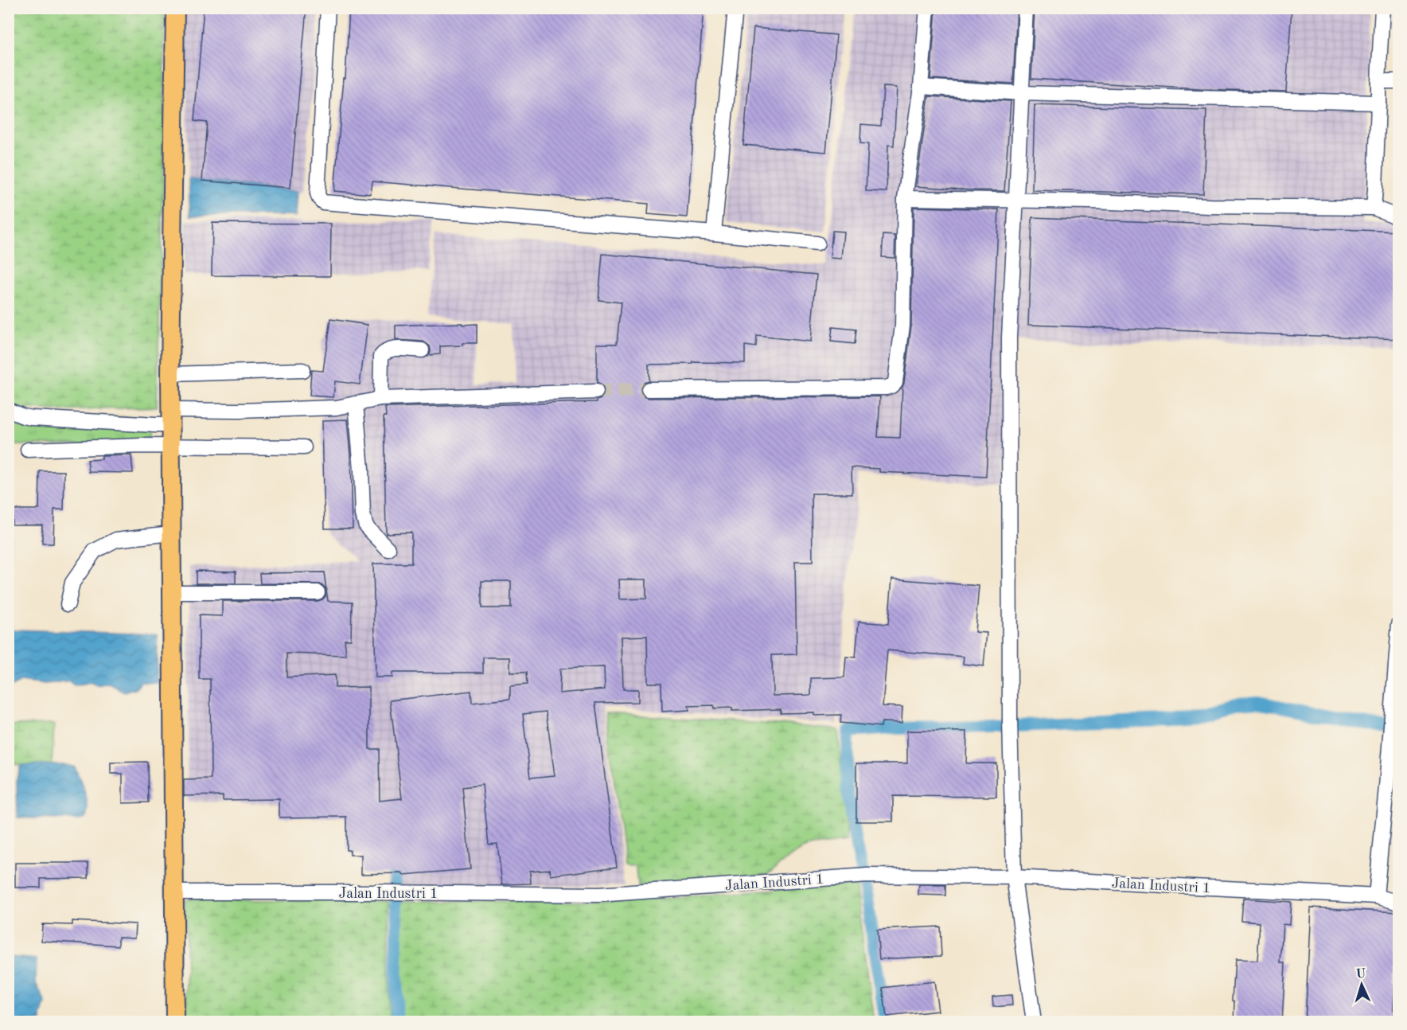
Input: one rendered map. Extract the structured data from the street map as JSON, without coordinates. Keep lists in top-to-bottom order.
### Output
{
  "streets": {
    "street": ["Jalan Industri 1"]
  },
  "north": "top"
}
